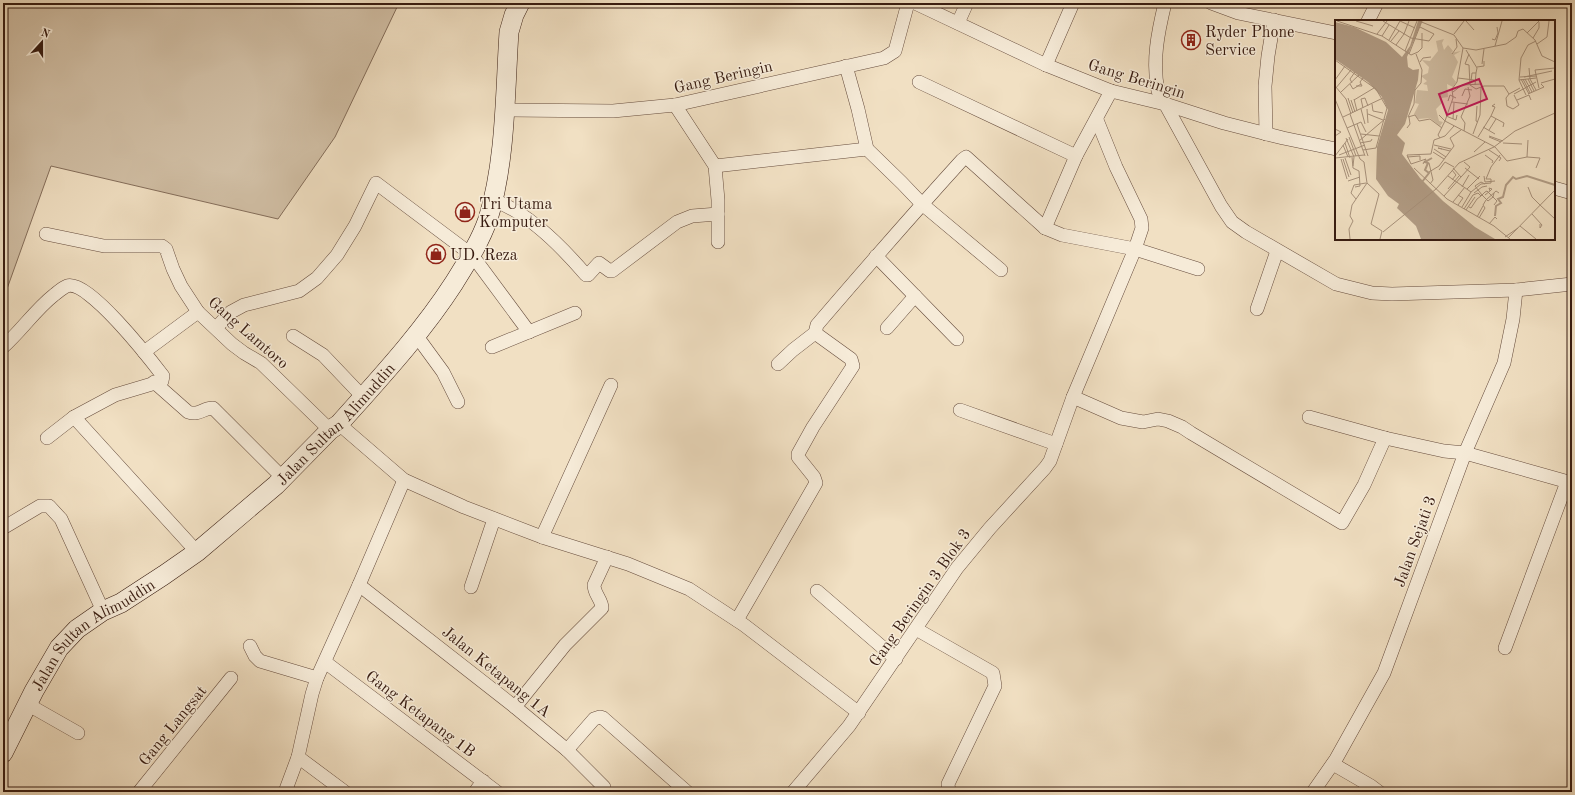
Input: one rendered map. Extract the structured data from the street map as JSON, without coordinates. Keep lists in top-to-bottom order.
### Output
{
  "streets": {
    "main road": ["Jalan Sultan Alimuddin"],
    "street": [
      "Gang Beringin",
      "Gang Lamtoro",
      "Jalan Sejati 3",
      "Gang Beringin 3 Blok 3",
      "Jalan Ketapang 1A",
      "Gang Ketapang 1B",
      "Gang Langsat"
    ]
  },
  "crossings": [
    ["Gang Beringin", "Jalan Sultan Alimuddin"],
    ["Gang Lamtoro", "Jalan Sultan Alimuddin"],
    ["Gang Lamtoro", "Gang Beringin 3 Blok 3"]
  ],
  "places": {
    "building": ["Ryder Phone Service"],
    "shop": ["Tri Utama Komputer", "UD. Reza"]
  },
  "north": "top"
}
